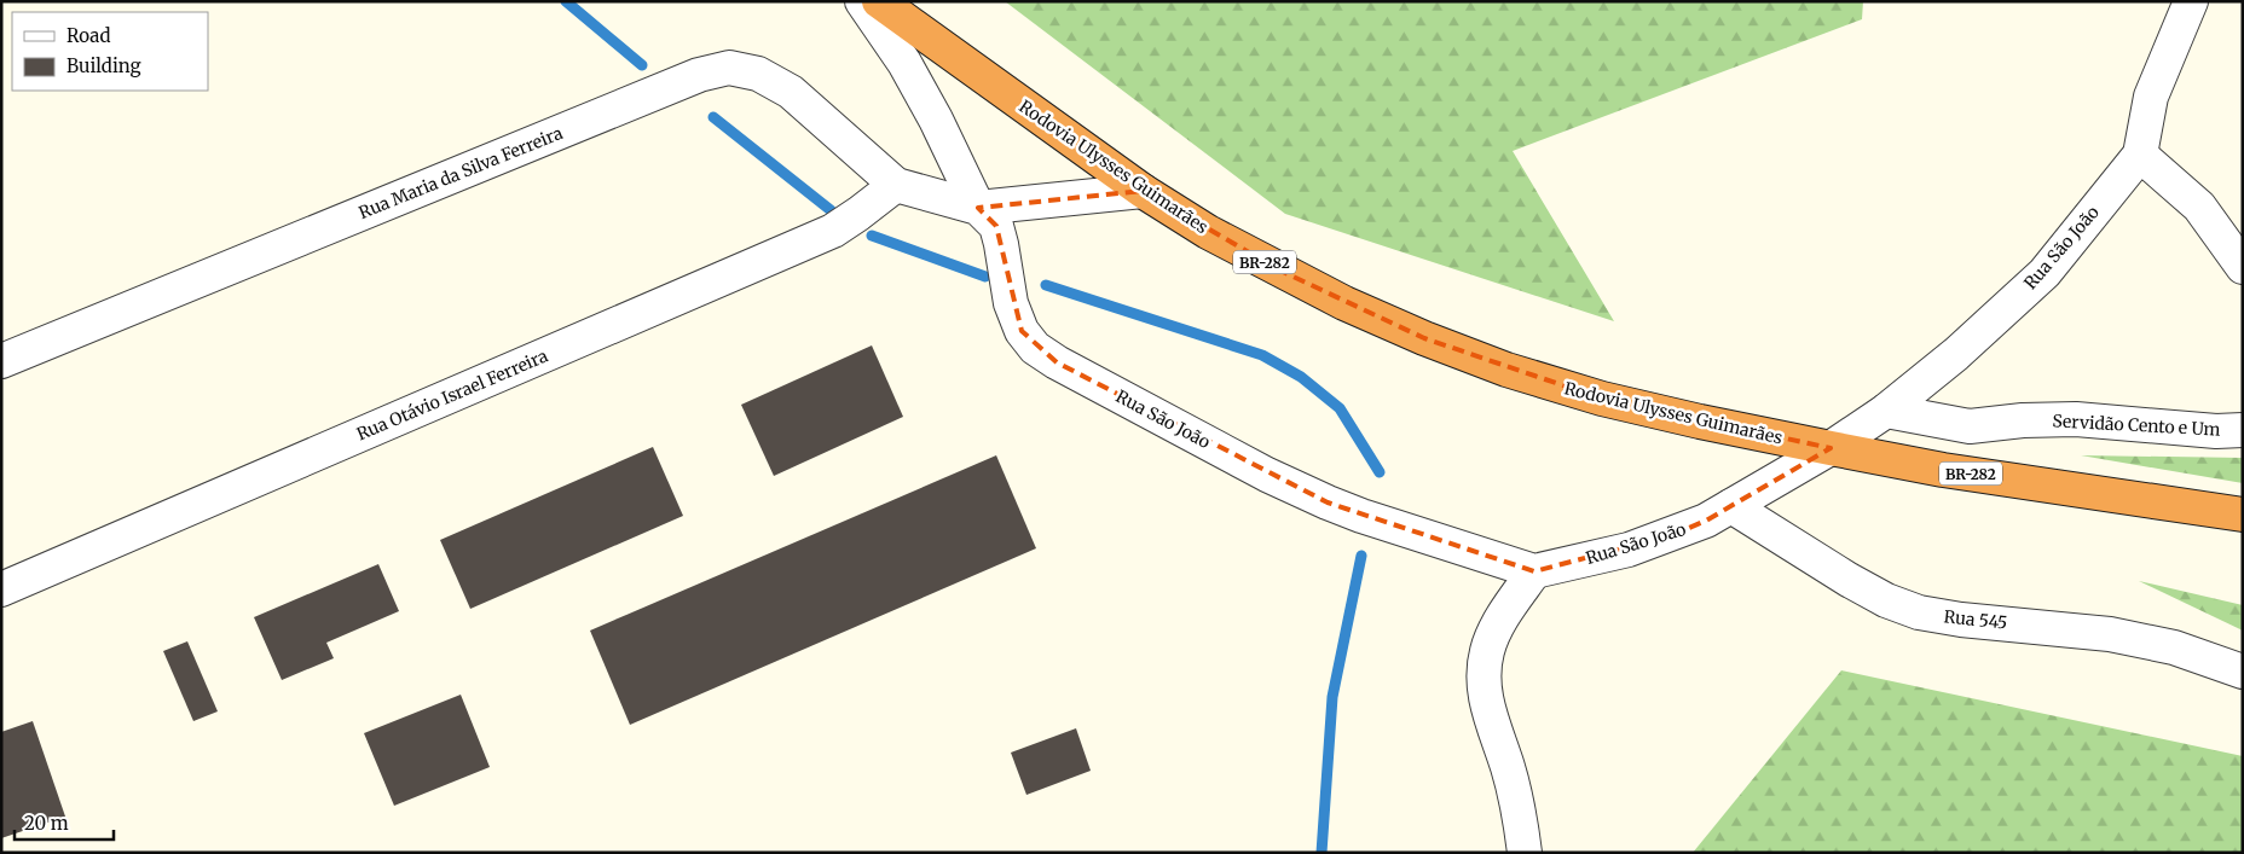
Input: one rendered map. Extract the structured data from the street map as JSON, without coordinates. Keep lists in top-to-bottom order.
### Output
{
  "streets": {
    "highway": ["Rodovia Ulysses Guimarães", "BR-282"],
    "street": [
      "Rua Maria da Silva Ferreira",
      "Rua São João",
      "Rua Otávio Israel Ferreira",
      "Servidão Cento e Um",
      "Rua 545"
    ]
  },
  "crossings": [
    ["Rodovia Ulysses Guimarães", "Rua São João"],
    ["Rua Maria da Silva Ferreira", "Rua Otávio Israel Ferreira"],
    ["Rua São João", "Servidão Cento e Um"],
    ["Rua São João", "Rua 545"]
  ],
  "legend": ["Road", "Building"],
  "scale_bar": "20 m"
}
